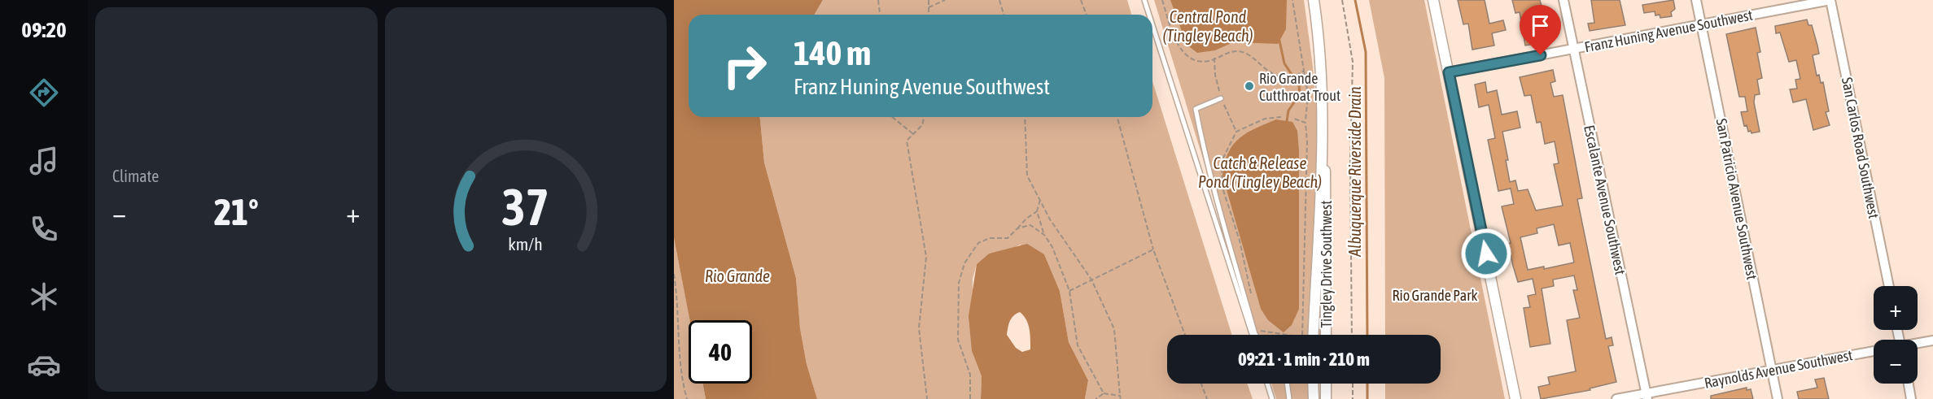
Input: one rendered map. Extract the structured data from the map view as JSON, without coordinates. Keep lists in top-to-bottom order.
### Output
{
  "streets": {
    "street": [
      "Franz Huning Avenue Southwest",
      "San Carlos Road Southwest",
      "San Patricio Avenue Southwest",
      "Escalante Avenue Southwest",
      "Tingley Drive Southwest",
      "Raynolds Avenue Southwest"
    ]
  },
  "crossings": [
    ["Franz Huning Avenue Southwest", "San Carlos Road Southwest"],
    ["Franz Huning Avenue Southwest", "San Patricio Avenue Southwest"],
    ["Franz Huning Avenue Southwest", "Escalante Avenue Southwest"],
    ["San Patricio Avenue Southwest", "Raynolds Avenue Southwest"],
    ["Escalante Avenue Southwest", "Raynolds Avenue Southwest"]
  ],
  "water": [
    "Central Pond (Tingley Beach)",
    "Catch & Release Pond (Tingley Beach)",
    "Albuquerque Riverside Drain",
    "Rio Grande"
  ],
  "parks": ["Rio Grande Park"],
  "places": ["Rio Grande Cutthroat Trout"],
  "page": {
    "tabs": "09:20",
    "tile": "Climate",
    "turn": ["140 m", "Franz Huning Avenue Southwest"],
    "heat": ["−", "21°", "+"],
    "map_buttons": ["+", "−"],
    "limit": "40",
    "trip": "09:21 · 1 min · 210 m",
    "gauge": ["37", "km/h"]
  }
}
